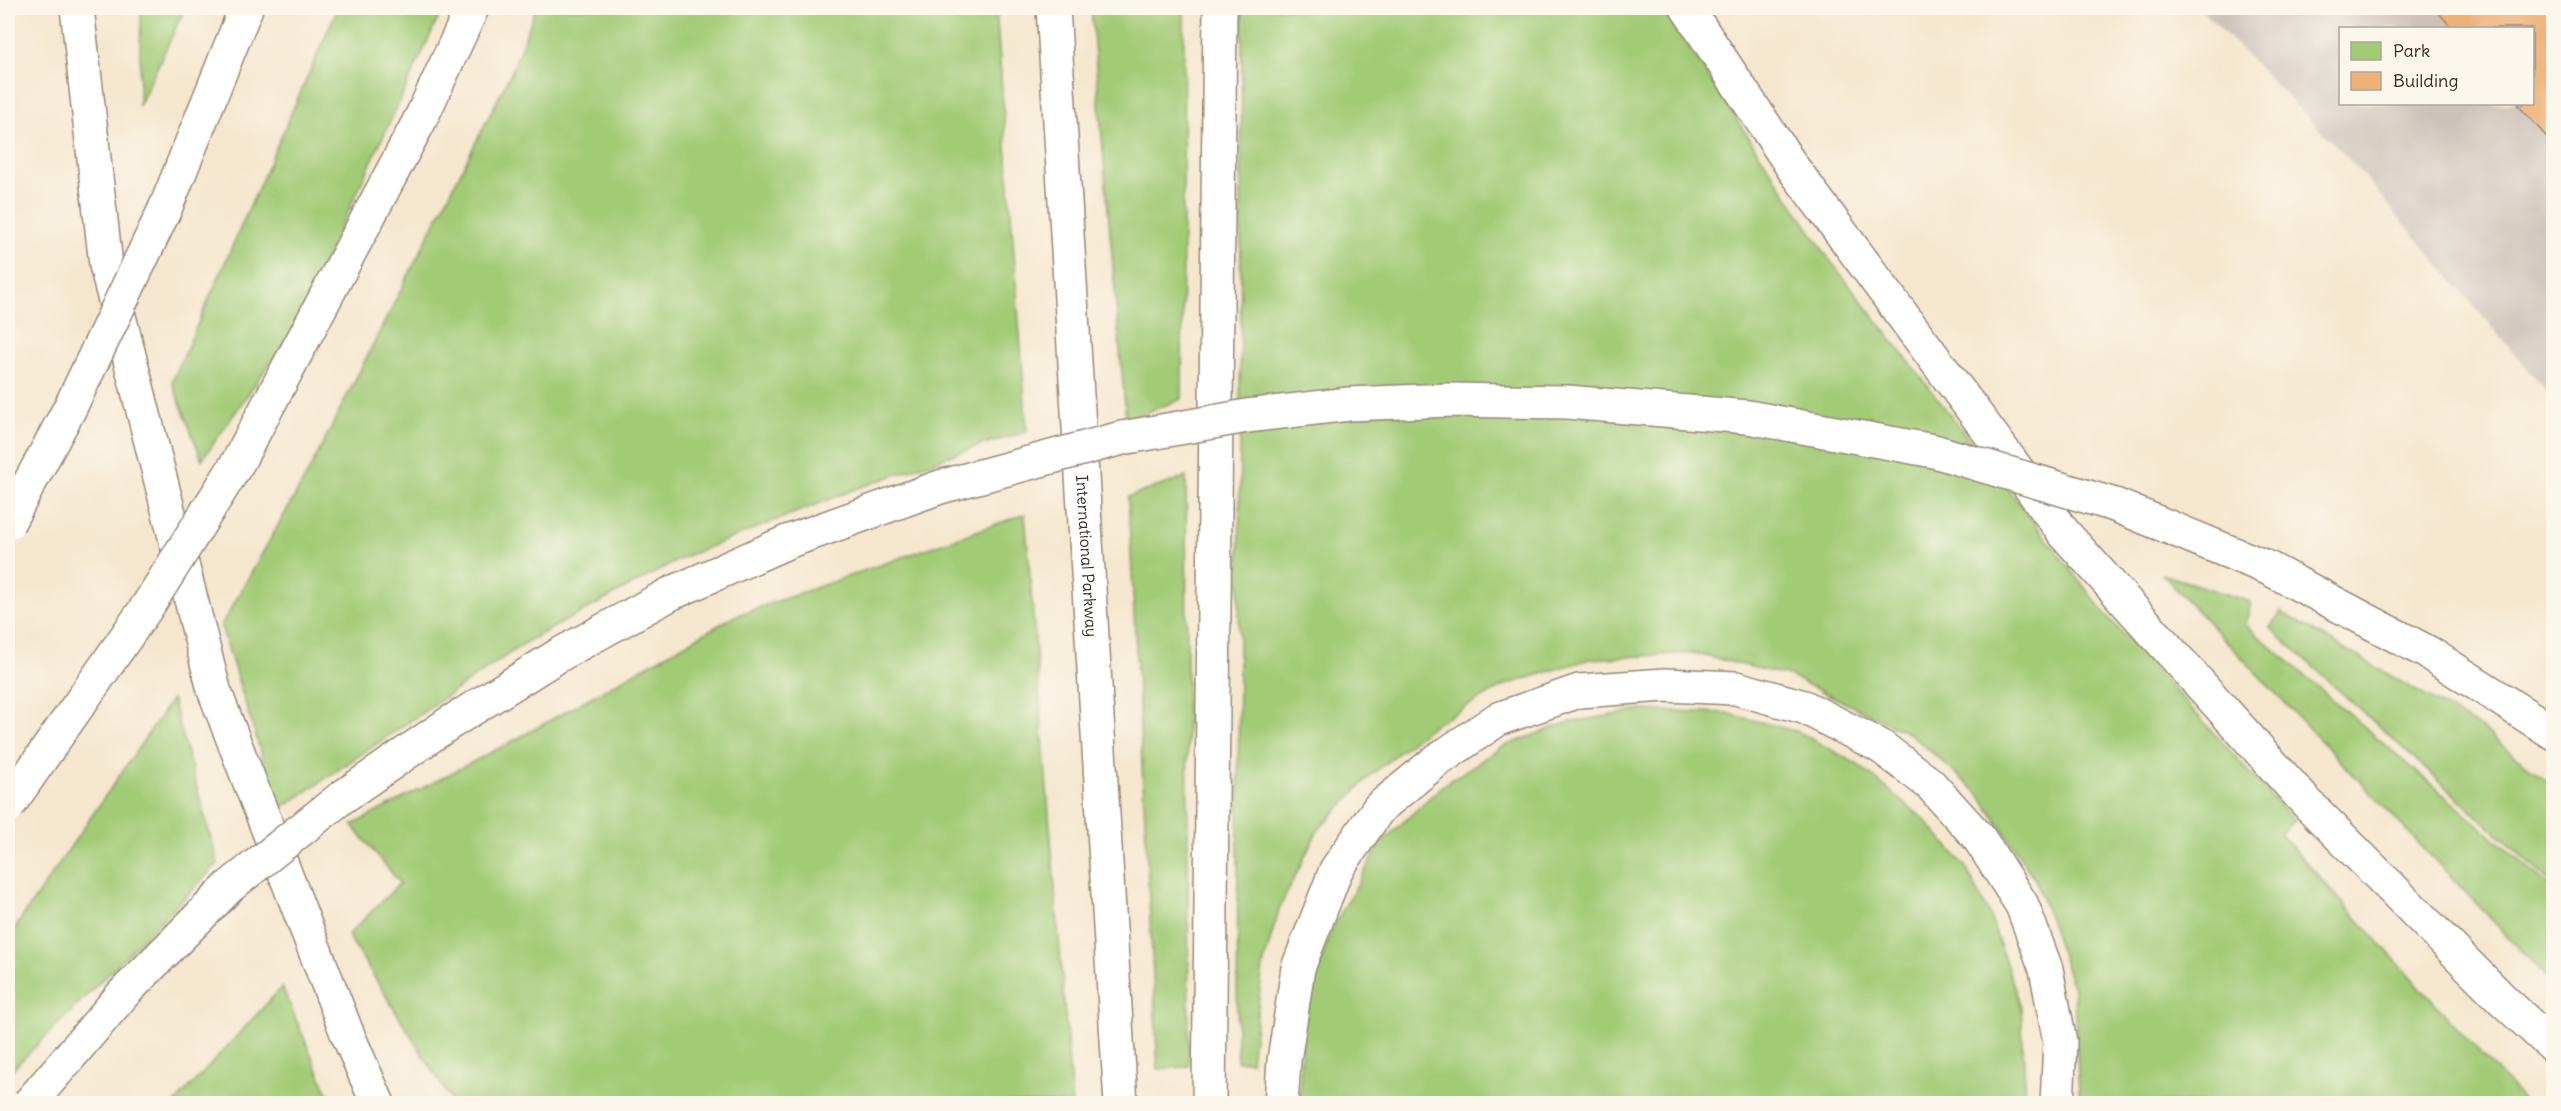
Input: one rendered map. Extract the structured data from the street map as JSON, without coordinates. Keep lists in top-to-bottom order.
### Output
{
  "streets": {
    "highway": ["International Parkway"]
  },
  "legend": ["Park", "Building"]
}
